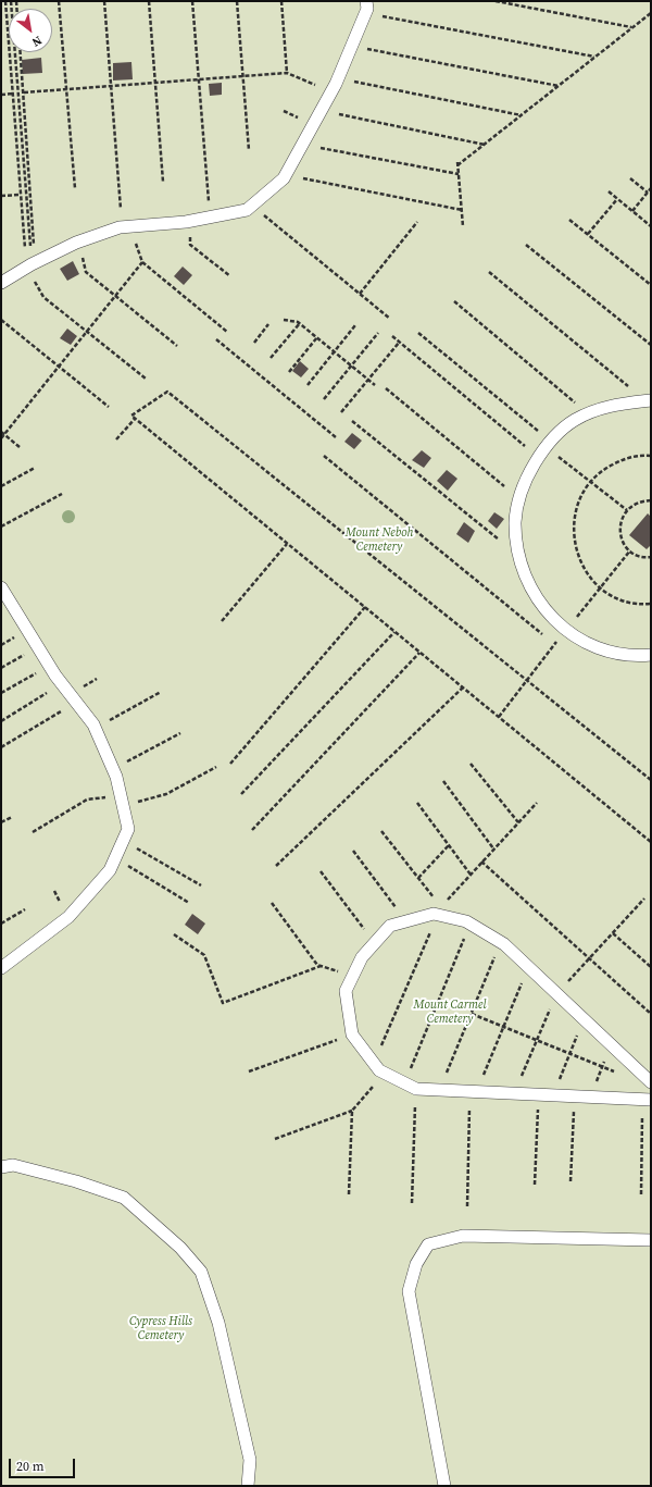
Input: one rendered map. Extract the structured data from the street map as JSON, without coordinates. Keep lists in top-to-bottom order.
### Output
{
  "parks": ["Mount Neboh Cemetery", "Mount Carmel Cemetery", "Cypress Hills Cemetery"],
  "scale_bar": "20 m",
  "north": "bottom right"
}
